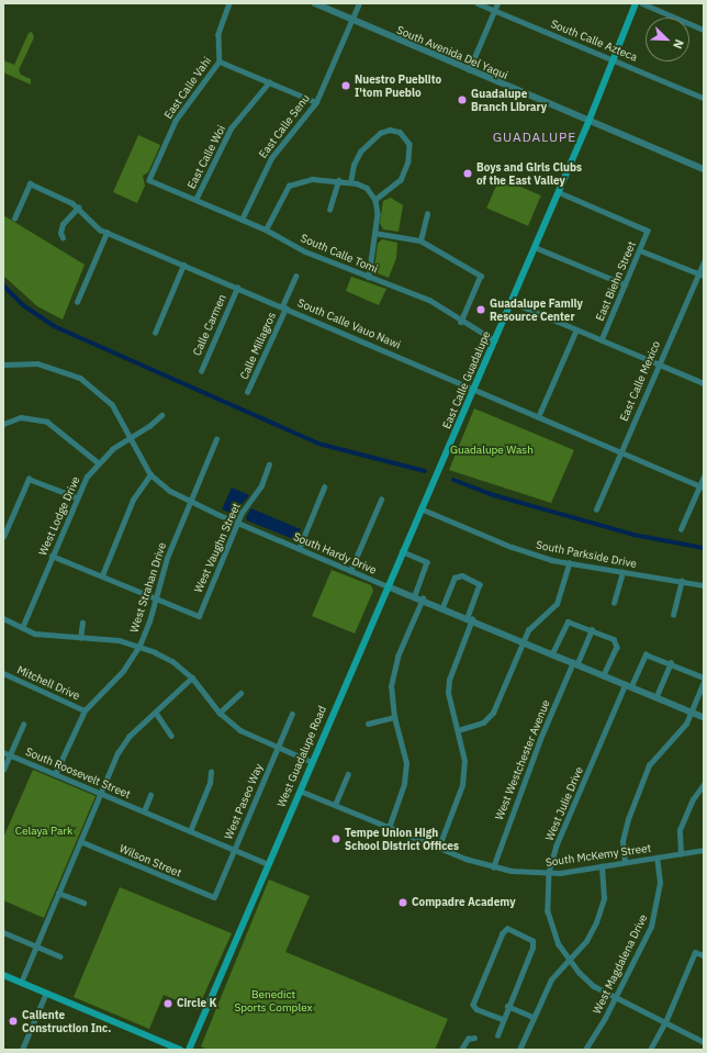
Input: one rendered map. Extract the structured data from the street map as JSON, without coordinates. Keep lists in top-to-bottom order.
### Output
{
  "streets": {
    "main road": ["East Calle Guadalupe", "West Guadalupe Road"],
    "street": [
      "South Calle Azteca",
      "South Avenida Del Yaqui",
      "East Calle Vahi",
      "East Calle Senu",
      "East Calle Woi",
      "South Calle Tomi",
      "East Biehn Street",
      "South Calle Vauo Nawi",
      "Calle Carmen",
      "Calle Millagros",
      "East Calle Mexico",
      "West Lodge Drive",
      "West Vaughn Street",
      "South Hardy Drive",
      "South Parkside Drive",
      "West Strahan Drive",
      "Mitchell Drive",
      "West Westchester Avenue",
      "South Roosevelt Street",
      "West Paseo Way",
      "West Julie Drive",
      "South McKemy Street",
      "Wilson Street",
      "West Magdalena Drive"
    ]
  },
  "crossings": [
    ["South Calle Azteca", "East Calle Guadalupe"],
    ["South Avenida Del Yaqui", "East Calle Senu"],
    ["South Avenida Del Yaqui", "East Calle Guadalupe"],
    ["East Calle Vahi", "South Calle Tomi"],
    ["East Calle Senu", "South Calle Tomi"],
    ["East Calle Woi", "South Calle Tomi"],
    ["South Calle Tomi", "East Calle Guadalupe"],
    ["East Biehn Street", "East Calle Guadalupe"],
    ["South Calle Vauo Nawi", "Calle Carmen"],
    ["South Calle Vauo Nawi", "Calle Millagros"],
    ["South Calle Vauo Nawi", "East Calle Guadalupe"],
    ["South Calle Vauo Nawi", "East Calle Mexico"],
    ["East Calle Guadalupe", "West Guadalupe Road"],
    ["West Lodge Drive", "South Hardy Drive"],
    ["West Vaughn Street", "South Hardy Drive"],
    ["West Vaughn Street", "West Strahan Drive"],
    ["South Hardy Drive", "West Strahan Drive"],
    ["South Hardy Drive", "West Guadalupe Road"],
    ["South Hardy Drive", "West Westchester Avenue"],
    ["South Hardy Drive", "West Julie Drive"],
    ["South Parkside Drive", "West Guadalupe Road"],
    ["West Strahan Drive", "Mitchell Drive"],
    ["West Strahan Drive", "South Roosevelt Street"],
    ["West Guadalupe Road", "South Roosevelt Street"],
    ["West Guadalupe Road", "South McKemy Street"],
    ["West Westchester Avenue", "South McKemy Street"],
    ["South Roosevelt Street", "West Paseo Way"],
    ["West Paseo Way", "Wilson Street"],
    ["West Julie Drive", "South McKemy Street"],
    ["South McKemy Street", "West Magdalena Drive"]
  ],
  "districts": ["GUADALUPE"],
  "parks": ["Guadalupe Wash", "Celaya Park", "Benedict Sports Complex"],
  "places": [
    "Nuestro Pueblito I'tom Pueblo",
    "Guadalupe Branch Library",
    "Boys and Girls Clubs of the East Valley",
    "Guadalupe Family Resource Center",
    "Tempe Union High School District Offices",
    "Compadre Academy",
    "Circle K",
    "Caliente Construction Inc."
  ],
  "north": "bottom right"
}
